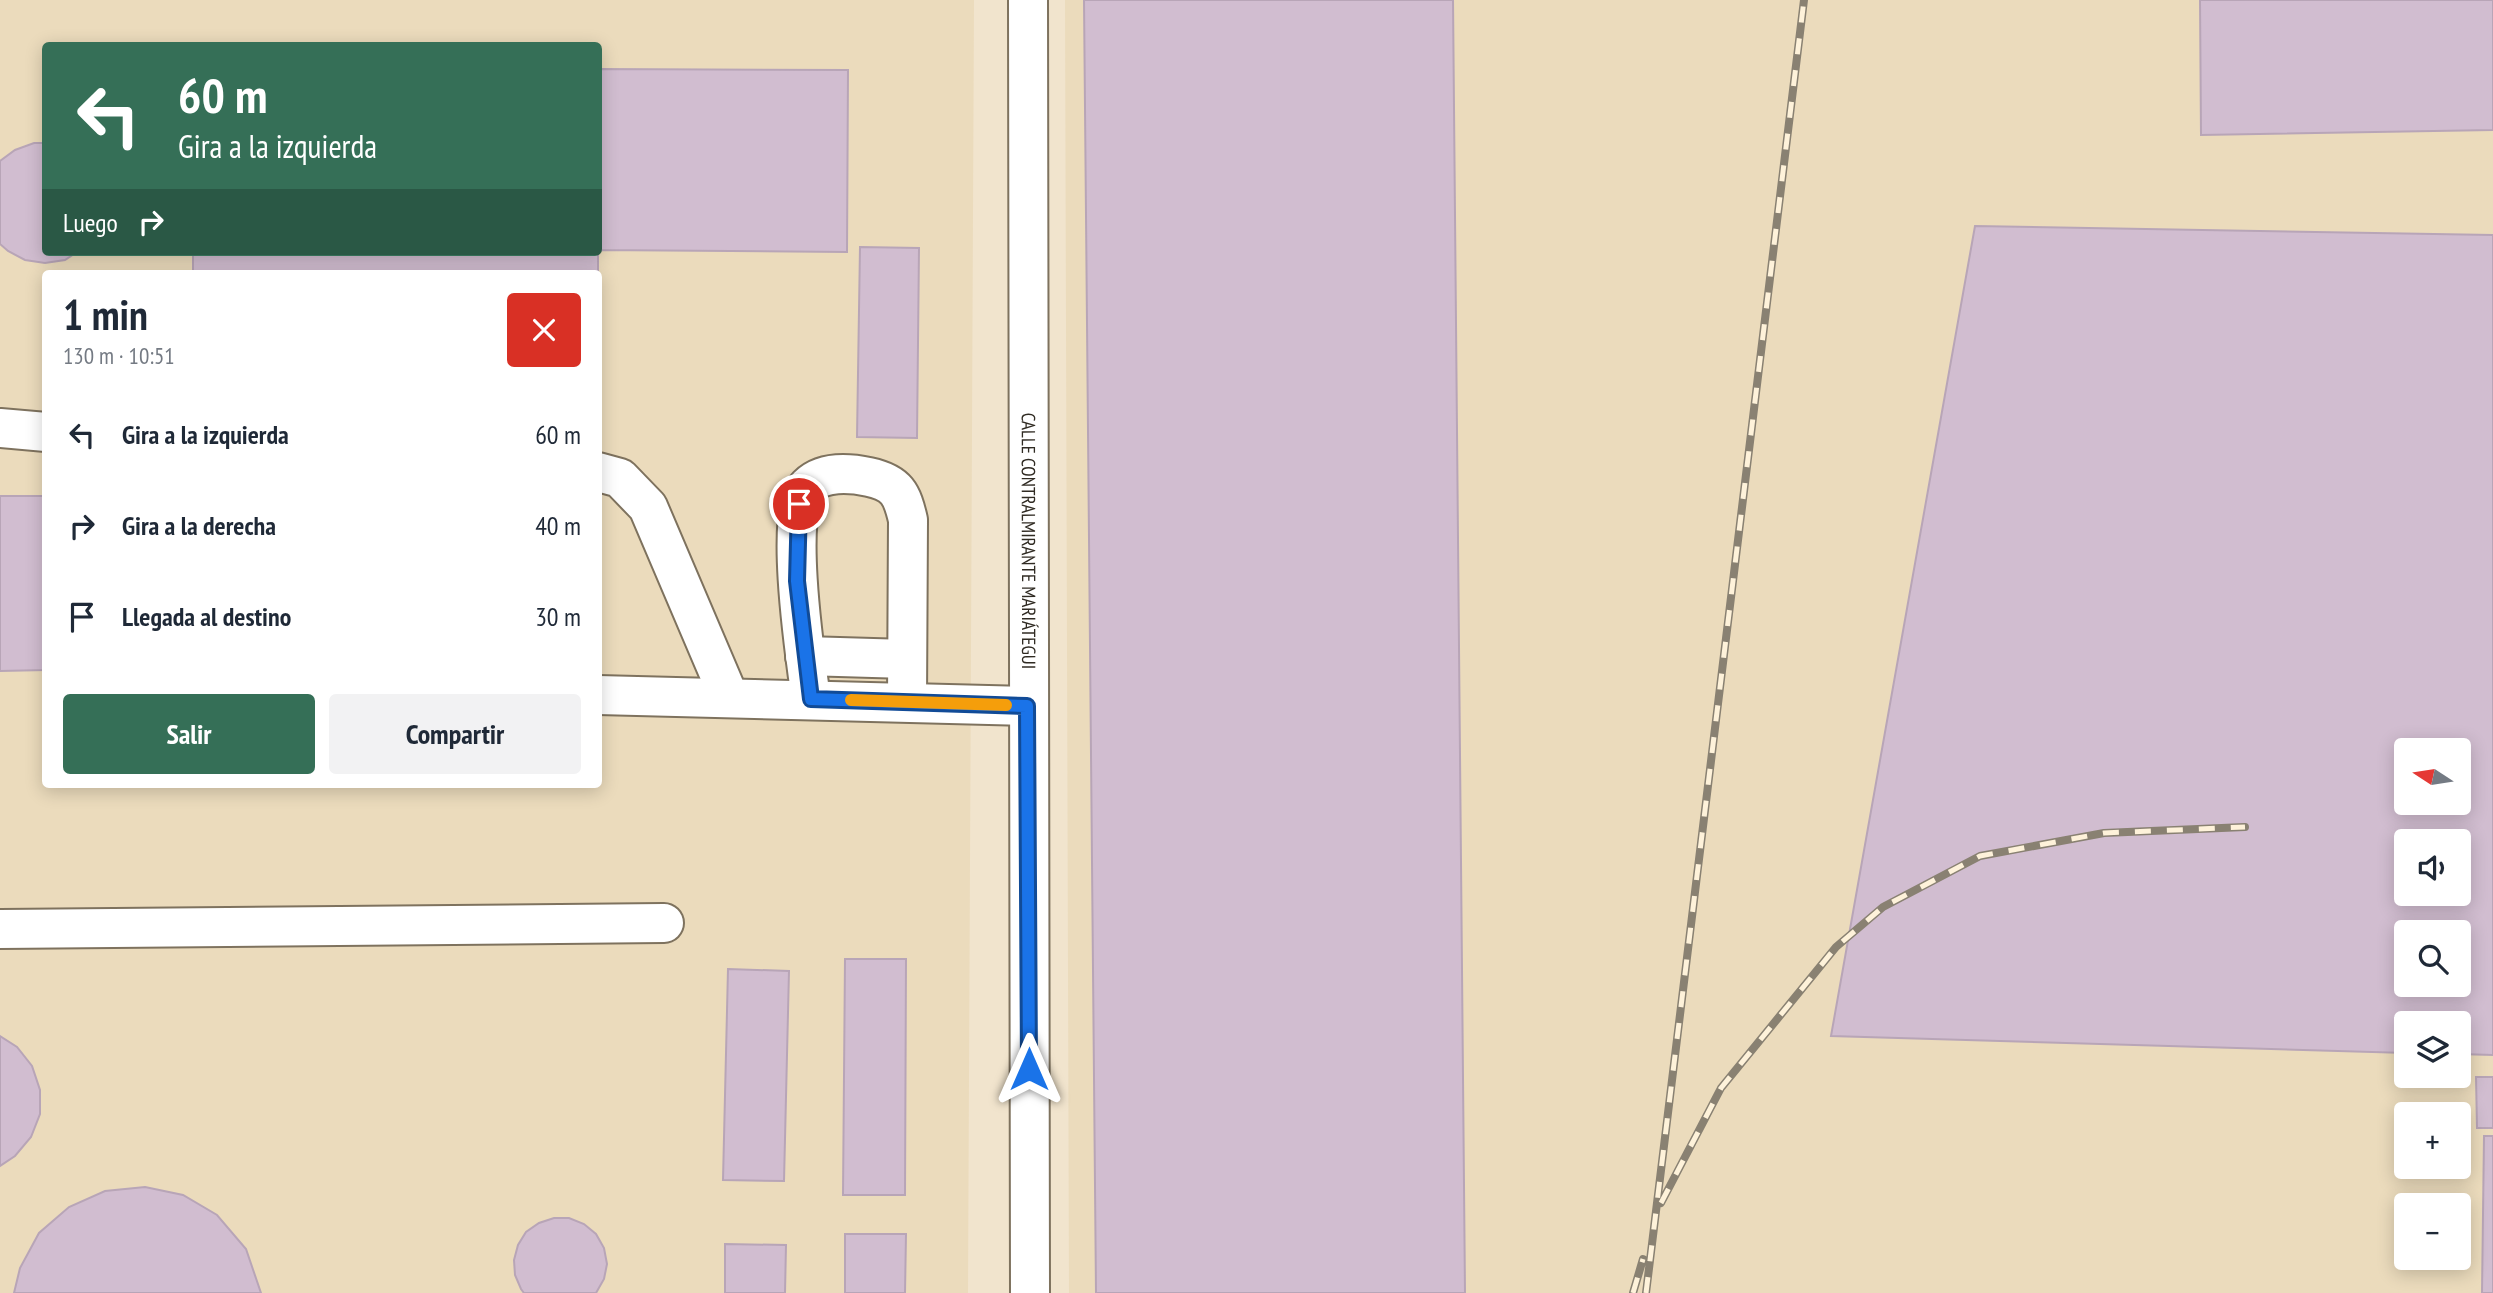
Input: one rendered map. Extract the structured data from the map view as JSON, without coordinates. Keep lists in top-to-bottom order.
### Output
{
  "streets": {
    "street": ["CALLE CONTRALMIRANTE MARIÁTEGUI"]
  },
  "north": "left",
  "page": {
    "turn": ["60 m", "Gira a la izquierda"],
    "then": "Luego",
    "heading": ["1 min", "130 m · 10:51"],
    "list": [
      {
        "name": "Gira a la izquierda",
        "value": "60 m"
      },
      {
        "name": "Gira a la derecha",
        "value": "40 m"
      },
      {
        "name": "Llegada al destino",
        "value": "30 m"
      }
    ],
    "buttons": ["Salir", "Compartir"],
    "map_buttons": ["+", "−"]
  }
}
